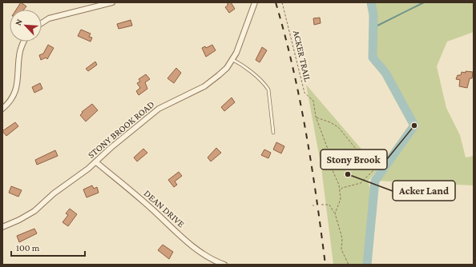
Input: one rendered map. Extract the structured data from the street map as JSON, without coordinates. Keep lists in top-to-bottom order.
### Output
{
  "streets": {
    "street": ["STONY BROOK ROAD", "DEAN DRIVE"],
    "path": ["ACKER TRAIL"]
  },
  "crossings": [
    ["STONY BROOK ROAD", "DEAN DRIVE"]
  ],
  "places": ["Stony Brook", "Acker Land"],
  "scale_bar": "100 m",
  "north": "top left"
}
